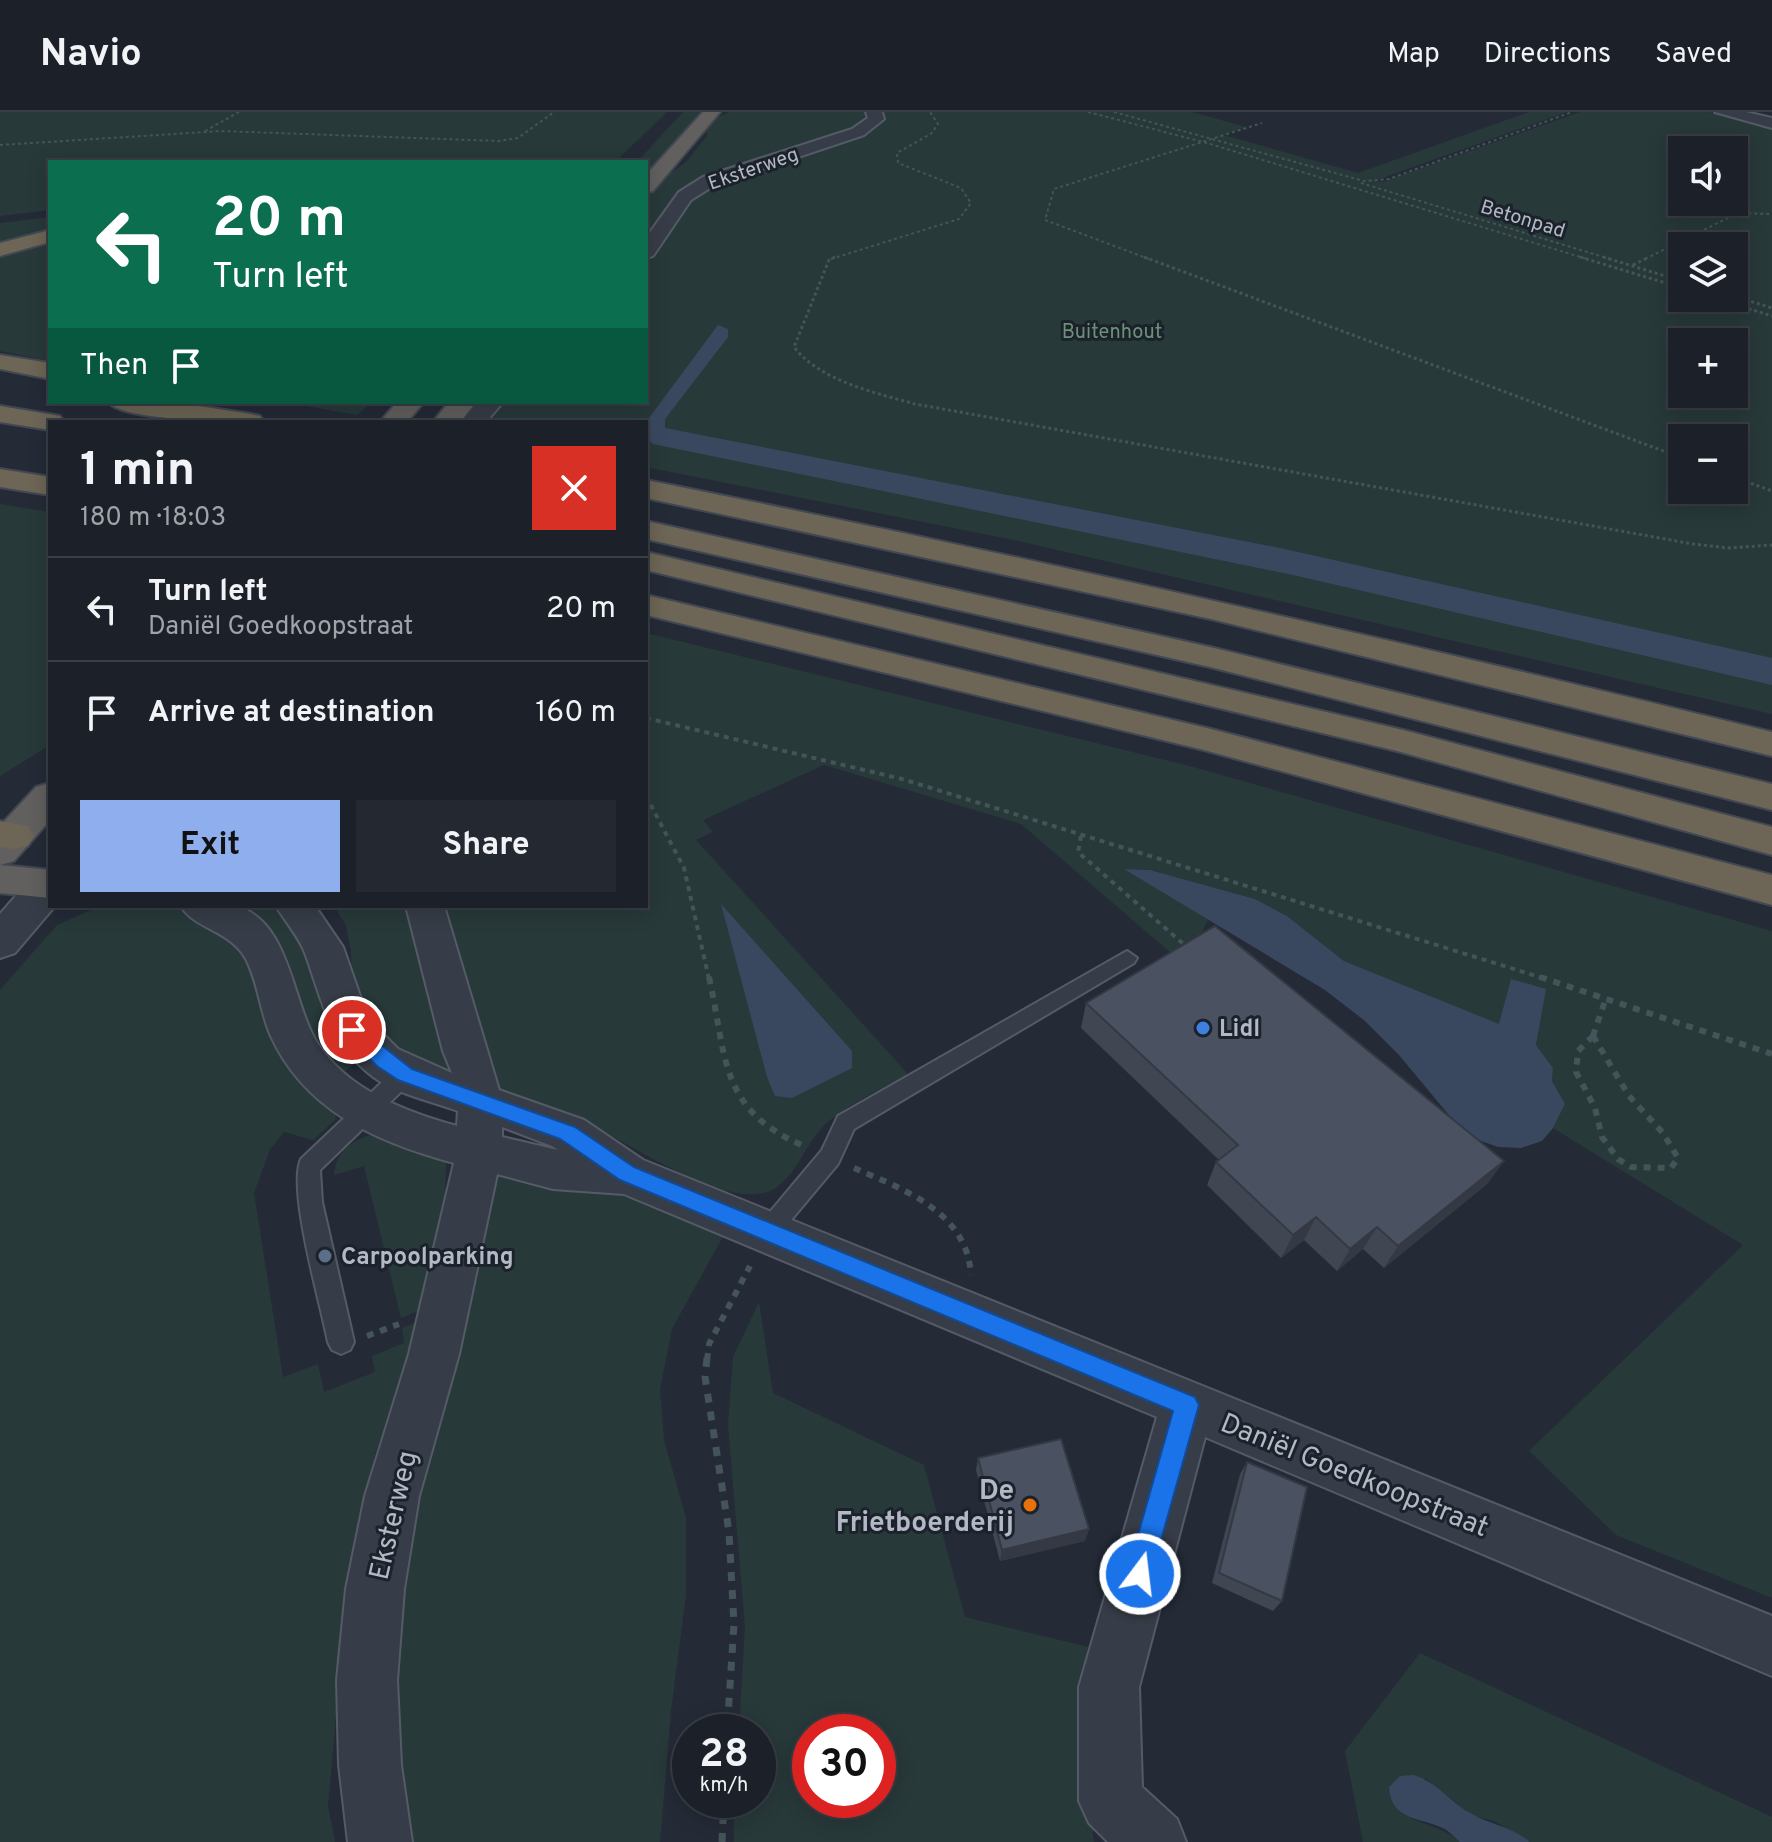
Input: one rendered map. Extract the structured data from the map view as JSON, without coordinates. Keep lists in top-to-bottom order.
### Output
{
  "streets": {
    "street": ["Eksterweg", "Daniël Goedkoopstraat"],
    "path": ["Betonpad"]
  },
  "crossings": [
    ["Eksterweg", "Daniël Goedkoopstraat"]
  ],
  "parks": ["Buitenhout"],
  "places": ["Lidl", "Carpoolparking", "De Frietboerderij"],
  "page": {
    "header": "Navio",
    "nav": ["Map", "Directions", "Saved"],
    "map_buttons": ["+", "−"],
    "turn": ["20 m", "Turn left"],
    "then": "Then",
    "heading": ["1 min", "180 m · 18:03"],
    "list": [
      {
        "name": "Turn left",
        "note": "Daniël Goedkoopstraat",
        "value": "20 m"
      },
      {
        "name": "Arrive at destination",
        "value": "160 m"
      }
    ],
    "buttons": ["Exit", "Share"],
    "speed": "28 km/h",
    "limit": "30"
  }
}
